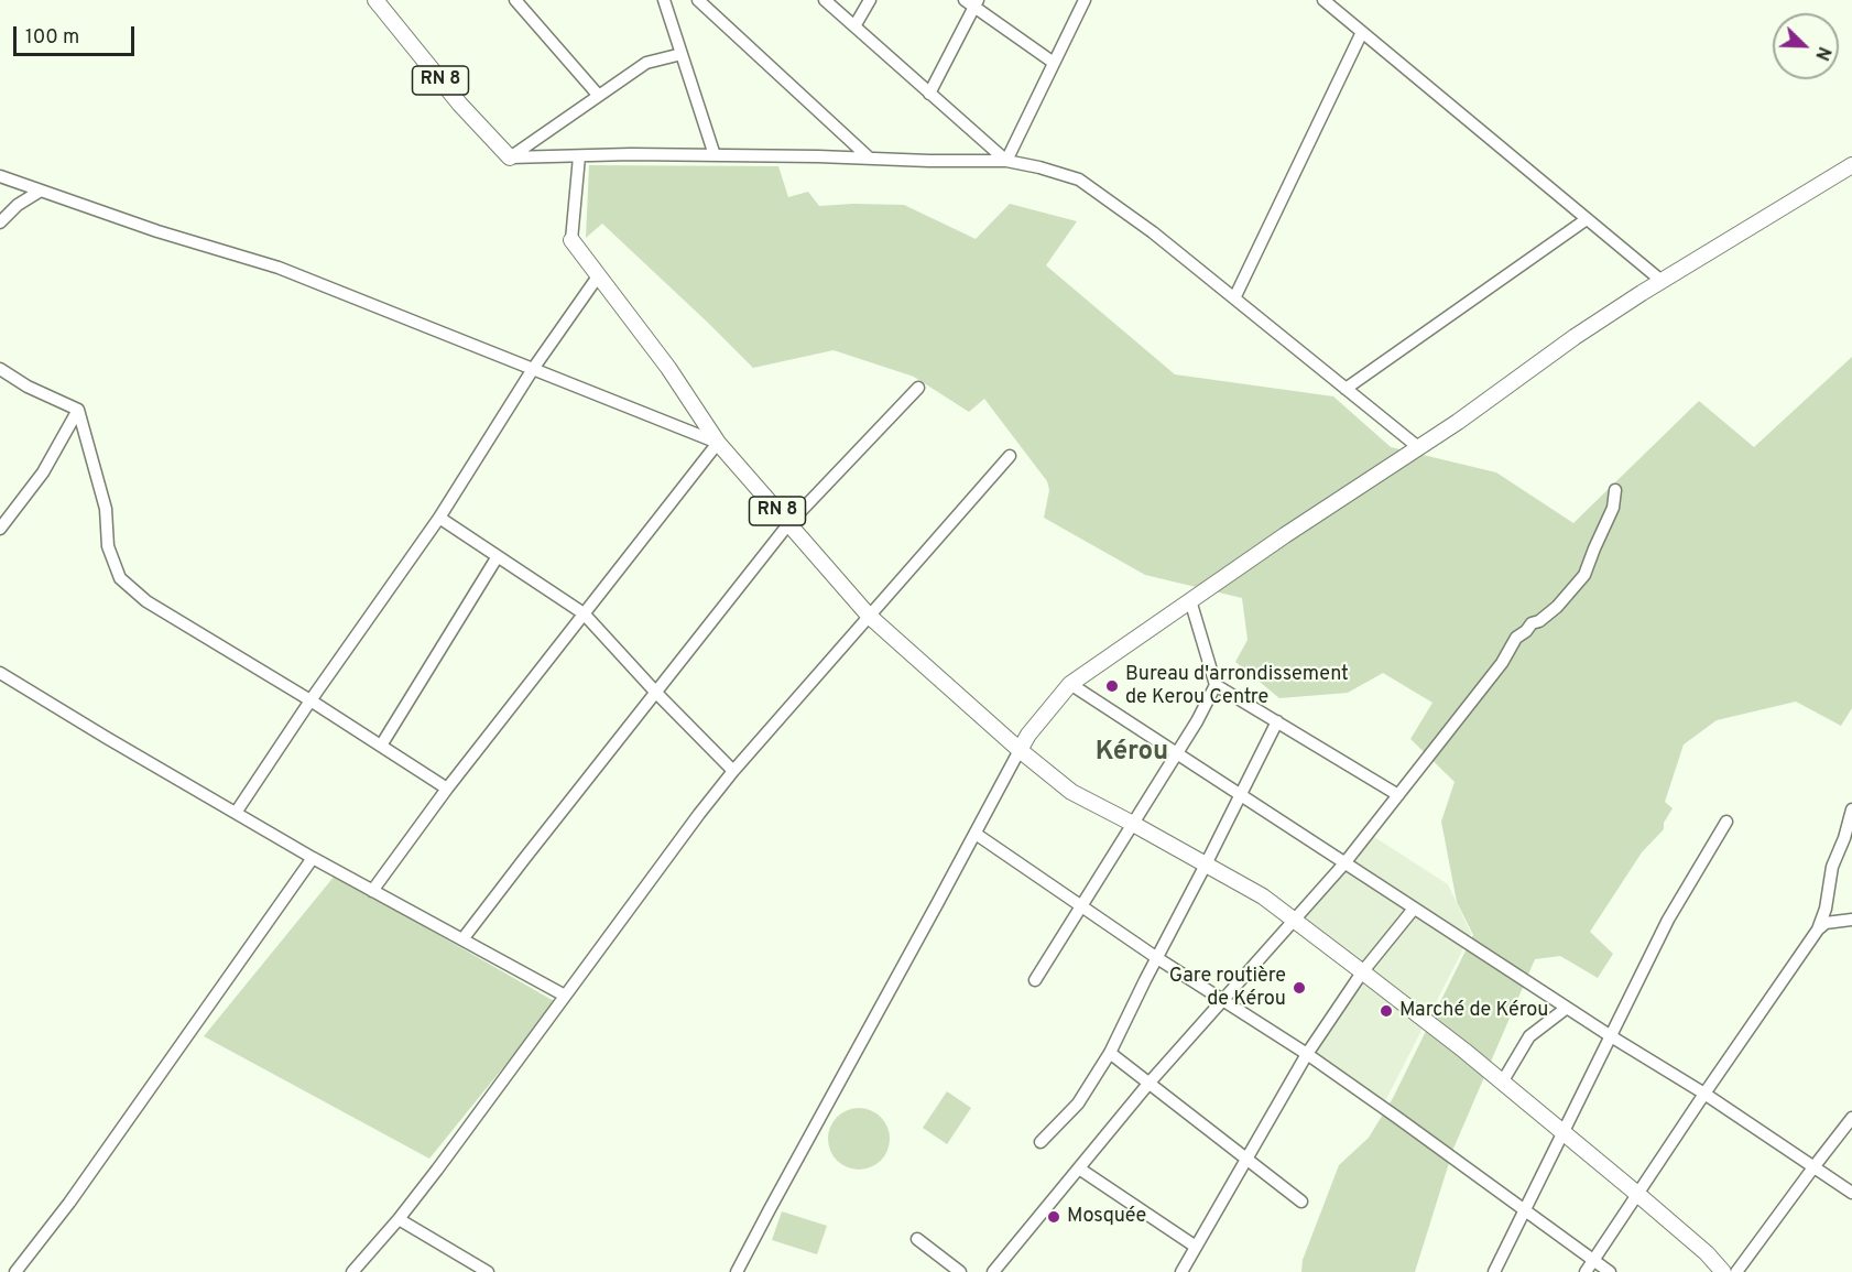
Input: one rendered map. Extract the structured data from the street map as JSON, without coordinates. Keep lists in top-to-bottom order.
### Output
{
  "streets": {
    "main road": ["RN 8"]
  },
  "districts": ["Kérou"],
  "places": [
    "Bureau d'arrondissement de Kerou Centre",
    "Gare routière de Kérou",
    "Marché de Kérou",
    "Mosquée"
  ],
  "scale_bar": "100 m",
  "north": "bottom right"
}
